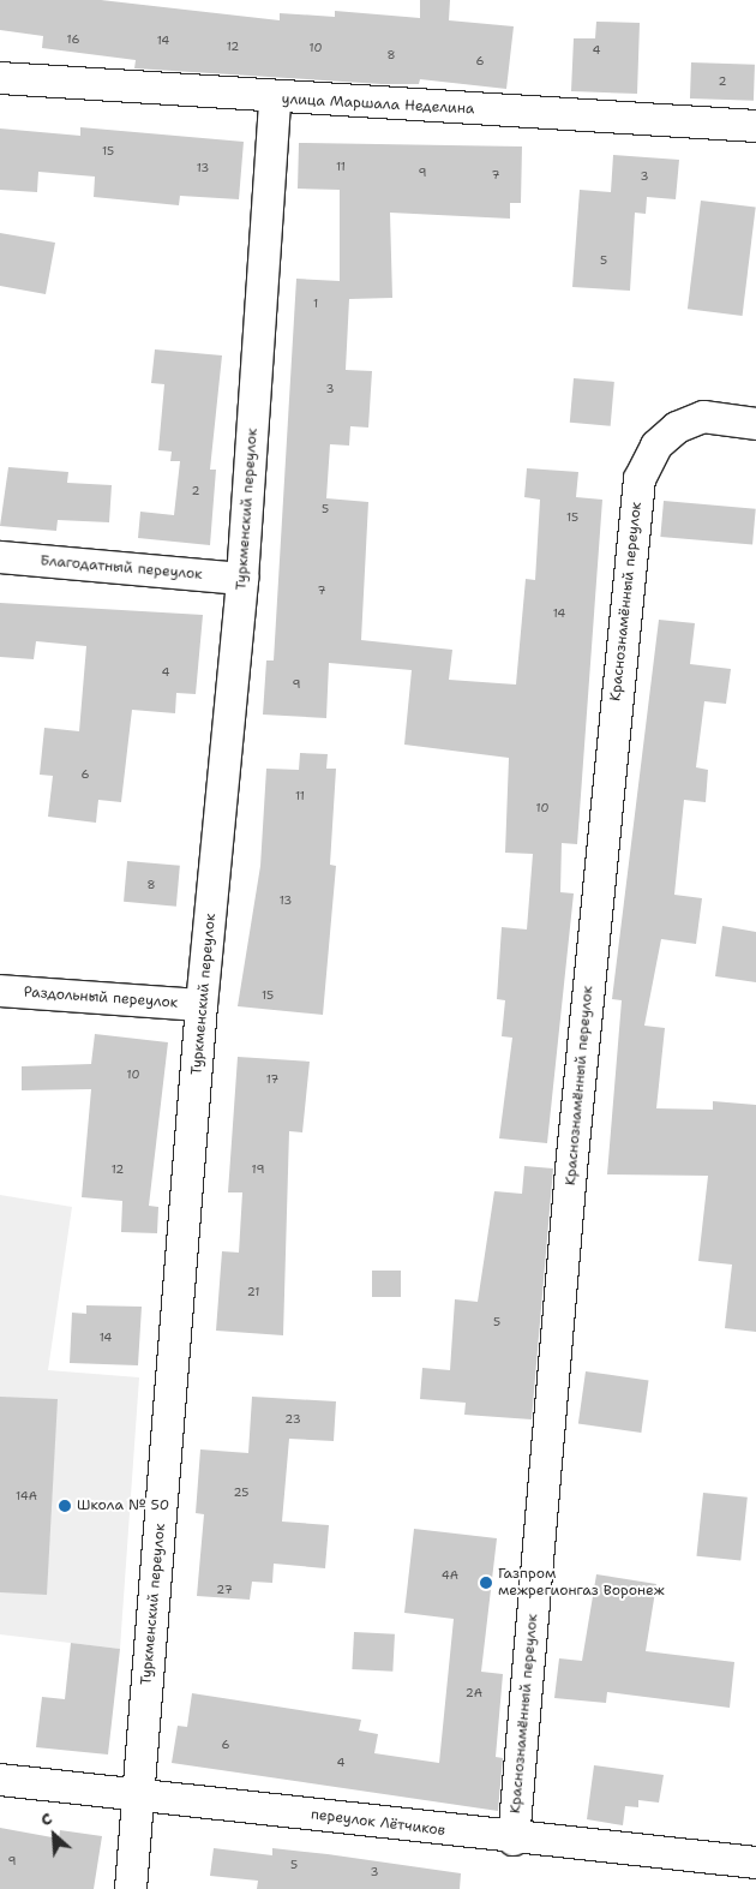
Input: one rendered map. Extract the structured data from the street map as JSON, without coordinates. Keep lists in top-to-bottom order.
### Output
{
  "streets": {
    "street": [
      "улица Маршала Неделина",
      "Туркменский переулок",
      "Благодатный переулок",
      "Краснознамённый переулок",
      "Раздольный переулок",
      "переулок Лётчиков"
    ]
  },
  "crossings": [
    ["улица Маршала Неделина", "Туркменский переулок"],
    ["Туркменский переулок", "Благодатный переулок"],
    ["Туркменский переулок", "Раздольный переулок"],
    ["Туркменский переулок", "переулок Лётчиков"],
    ["Краснознамённый переулок", "переулок Лётчиков"]
  ],
  "places": ["Школа № 50", "Газпром межрегионгаз Воронеж"],
  "house_numbers": [
    "16",
    "14",
    "12",
    "10",
    "4",
    "8",
    "6",
    "2",
    "15",
    "11",
    "13",
    "9",
    "7",
    "3",
    "5",
    "1",
    "3",
    "2",
    "5",
    "15",
    "7",
    "14",
    "4",
    "9",
    "6",
    "11",
    "10",
    "8",
    "13",
    "15",
    "10",
    "17",
    "12",
    "19",
    "21",
    "5",
    "14",
    "23",
    "25",
    "14А",
    "4А",
    "27",
    "2А",
    "6",
    "4",
    "9",
    "5",
    "3"
  ],
  "north": "top left"
}
